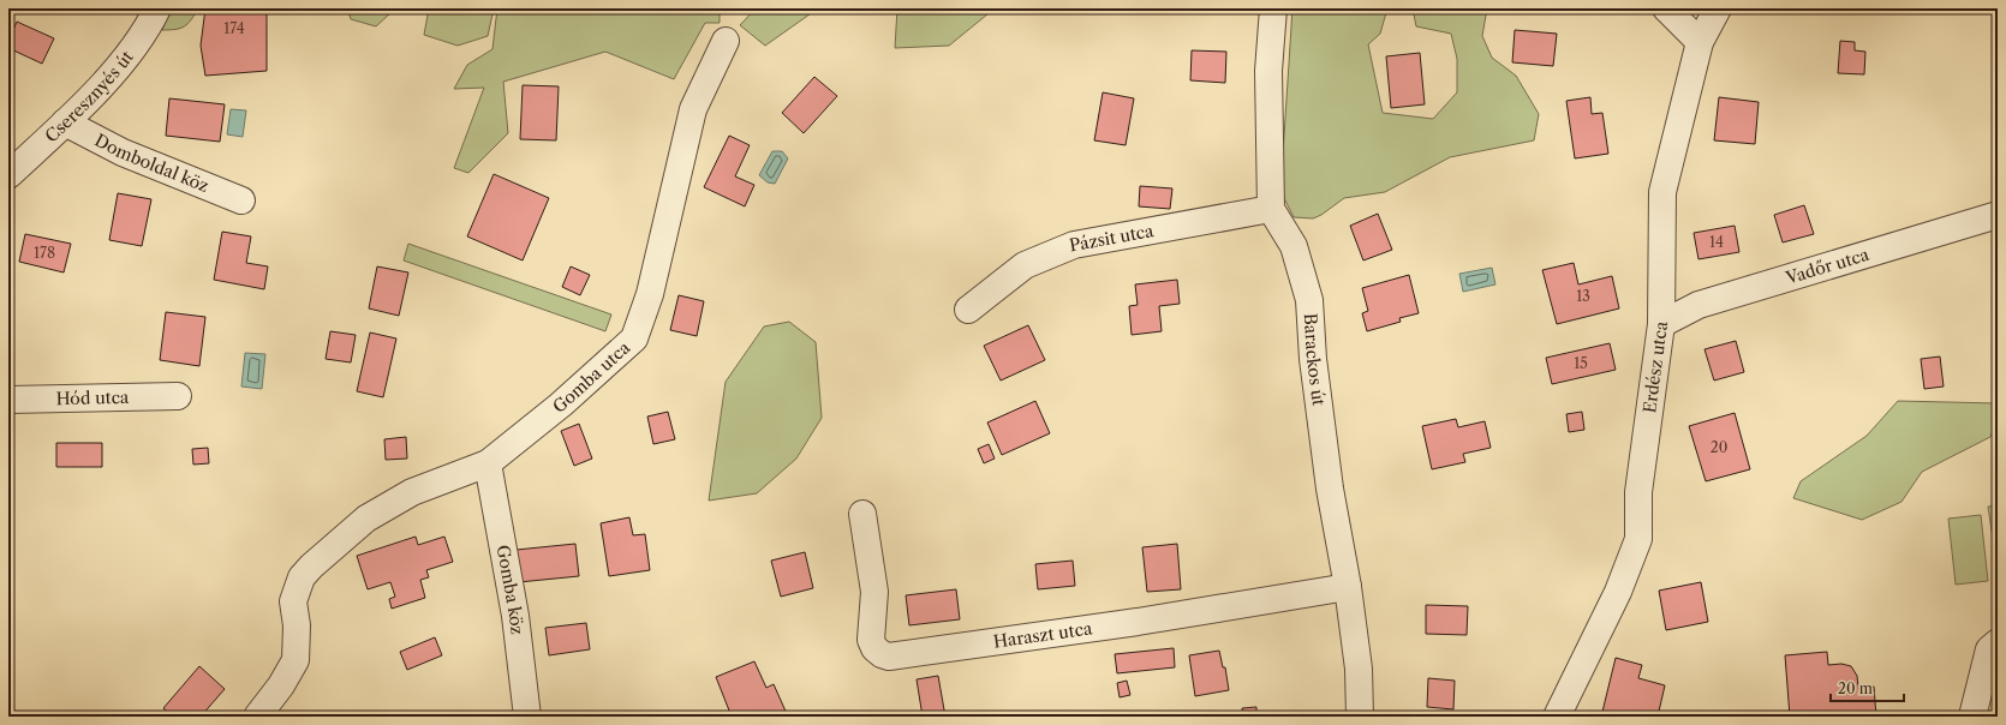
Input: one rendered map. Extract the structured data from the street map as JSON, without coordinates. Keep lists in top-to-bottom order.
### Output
{
  "streets": {
    "street": [
      "Cseresznyés út",
      "Domboldal köz",
      "Pázsit utca",
      "Vadőr utca",
      "Barackos út",
      "Erdész utca",
      "Gomba utca",
      "Hód utca",
      "Gomba köz",
      "Haraszt utca"
    ]
  },
  "crossings": [
    ["Cseresznyés út", "Domboldal köz"],
    ["Pázsit utca", "Barackos út"],
    ["Vadőr utca", "Erdész utca"],
    ["Barackos út", "Haraszt utca"],
    ["Gomba utca", "Gomba köz"]
  ],
  "house_numbers": [
    "174",
    "14",
    "178",
    "13",
    "15",
    "20"
  ],
  "scale_bar": "20 m"
}
